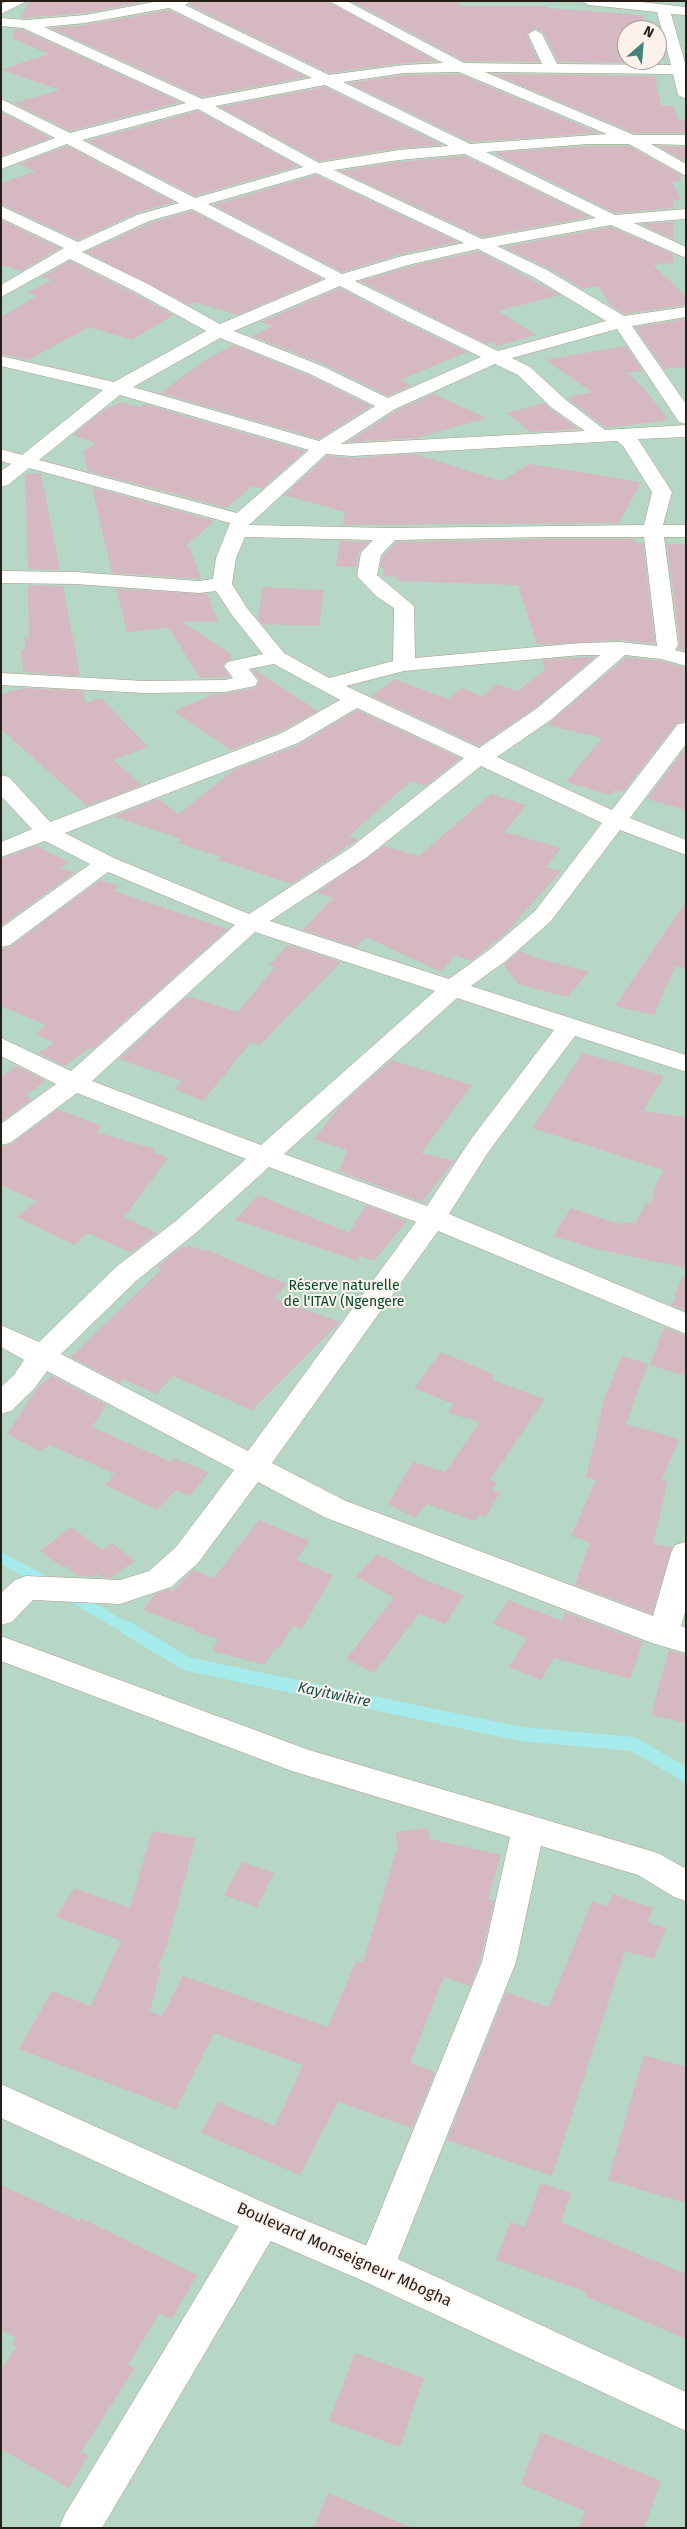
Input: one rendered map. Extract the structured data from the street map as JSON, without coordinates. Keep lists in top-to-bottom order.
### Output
{
  "streets": {
    "street": ["Boulevard Monseigneur Mbogha"]
  },
  "water": ["Kayitwikire"],
  "parks": ["Réserve naturelle de l'ITAV (Ngengere"],
  "north": "top right"
}
